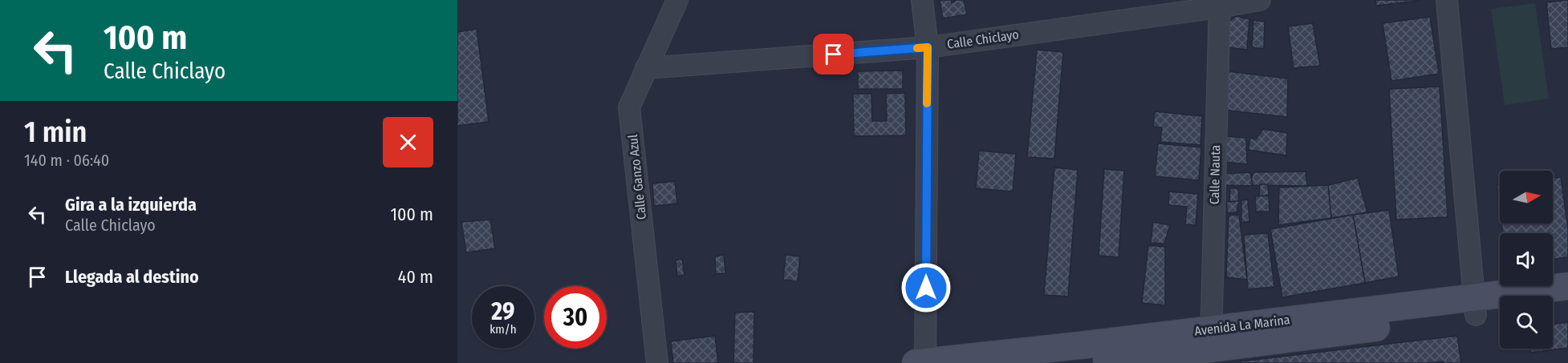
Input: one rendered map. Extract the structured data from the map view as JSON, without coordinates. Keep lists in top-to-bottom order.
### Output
{
  "streets": {
    "main road": ["Avenida La Marina"],
    "street": ["Calle Chiclayo", "Calle Nauta", "Calle Ganzo Azul"]
  },
  "crossings": [
    ["Calle Chiclayo", "Calle Nauta"],
    ["Calle Chiclayo", "Calle Ganzo Azul"],
    ["Calle Nauta", "Avenida La Marina"]
  ],
  "north": "right",
  "page": {
    "turn": ["100 m", "Calle Chiclayo"],
    "heading": ["1 min", "140 m · 06:40"],
    "list": [
      {
        "name": "Gira a la izquierda",
        "note": "Calle Chiclayo",
        "value": "100 m"
      },
      {
        "name": "Llegada al destino",
        "value": "40 m"
      }
    ],
    "speed": "29 km/h",
    "limit": "30"
  }
}
